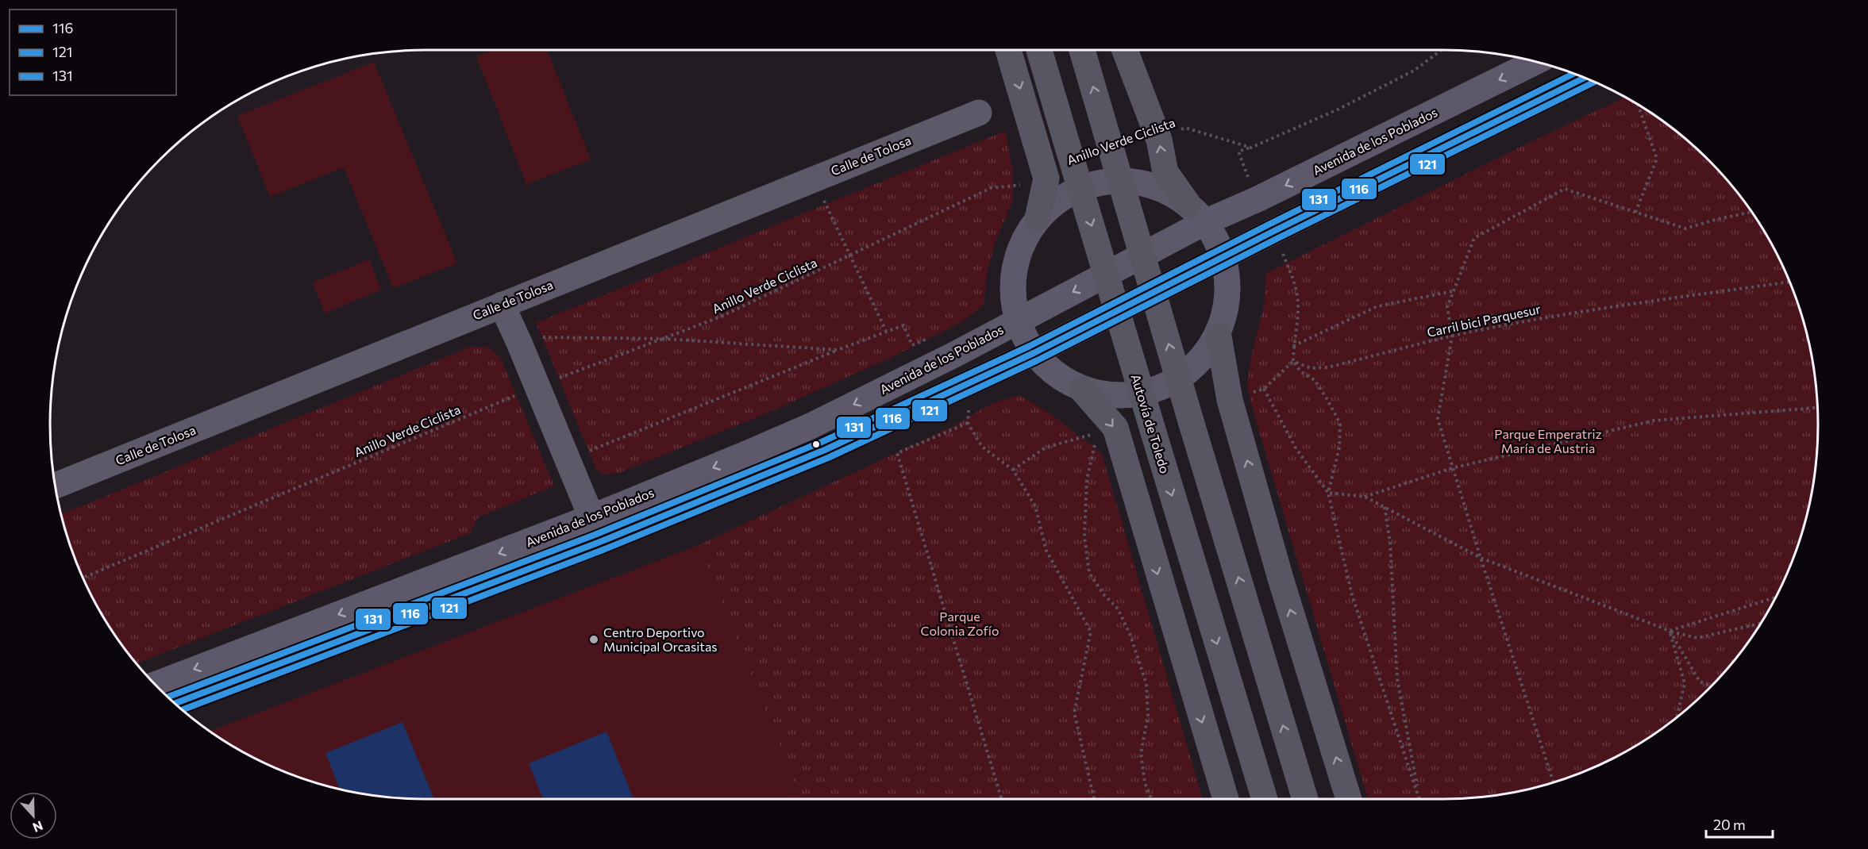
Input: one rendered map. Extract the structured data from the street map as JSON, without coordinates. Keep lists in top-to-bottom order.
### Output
{
  "streets": {
    "highway": ["Autovía de Toledo"],
    "main road": ["Avenida de los Poblados"],
    "street": ["Calle de Tolosa"],
    "path": ["Anillo Verde Ciclista", "Carril bici Parquesur"]
  },
  "parks": ["Parque Emperatriz María de Austria", "Parque Colonia Zofío"],
  "places": ["Centro Deportivo Municipal Orcasitas"],
  "lines": ["transit line 131", "transit line 116", "transit line 121"],
  "legend": ["116", "121", "131"],
  "scale_bar": "20 m",
  "north": "bottom"
}
